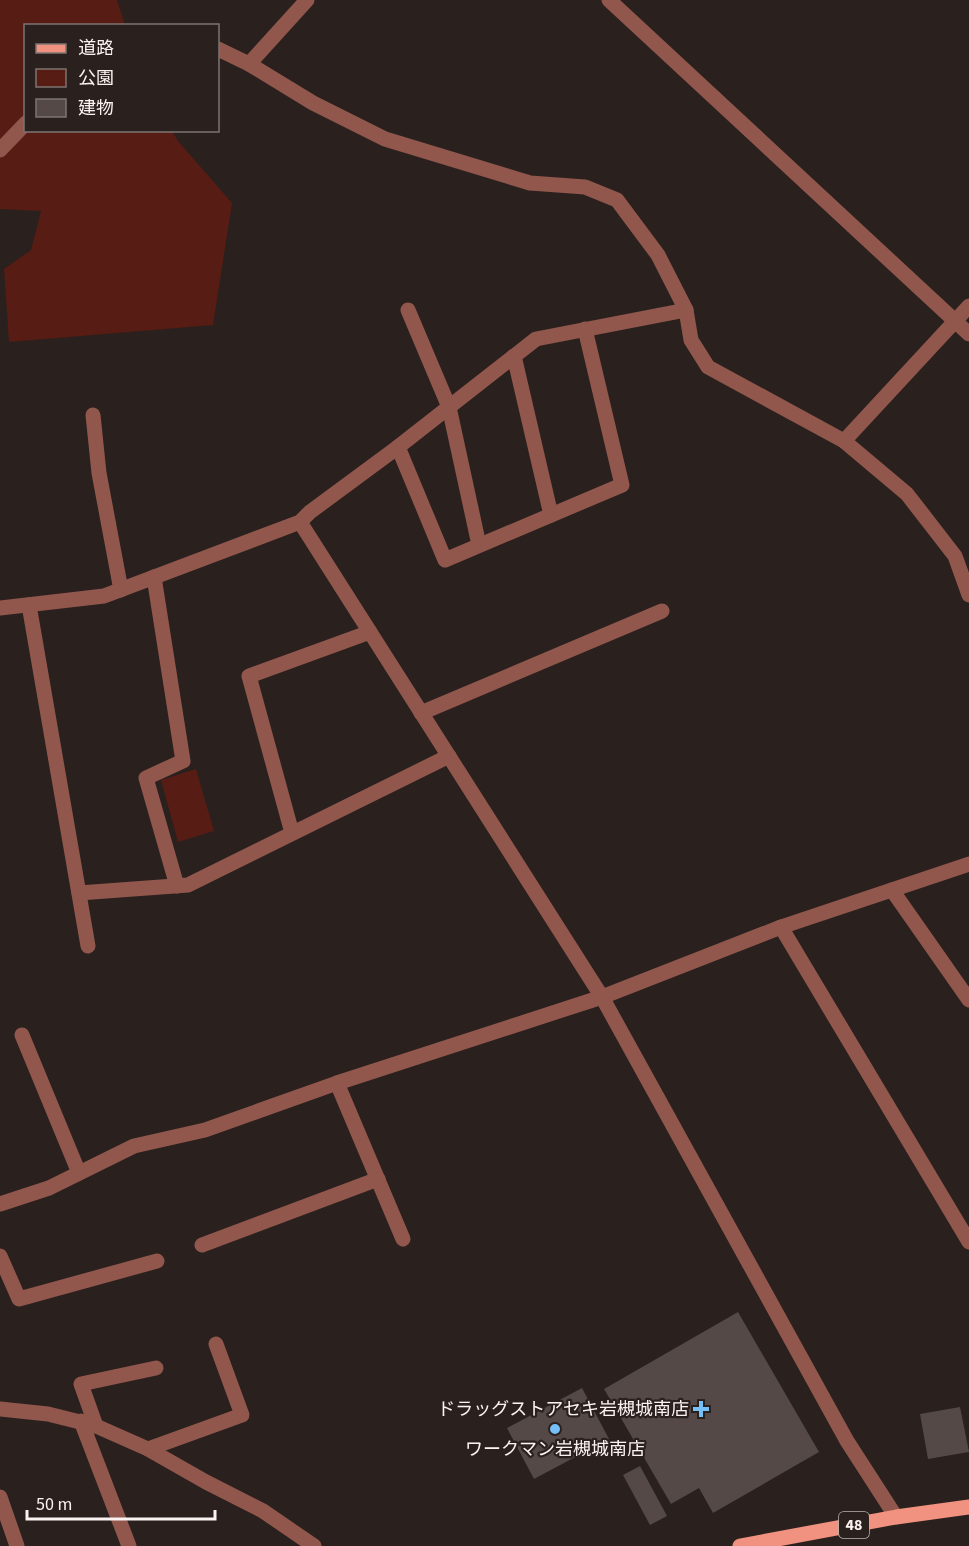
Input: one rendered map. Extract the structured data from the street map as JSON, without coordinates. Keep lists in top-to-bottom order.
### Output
{
  "streets": {
    "main road": ["48"]
  },
  "places": {
    "health": ["ドラッグストアセキ岩槻城南店"],
    "other": ["ワークマン岩槻城南店"]
  },
  "legend": ["道路", "公園", "建物"],
  "scale_bar": "50 m"
}
